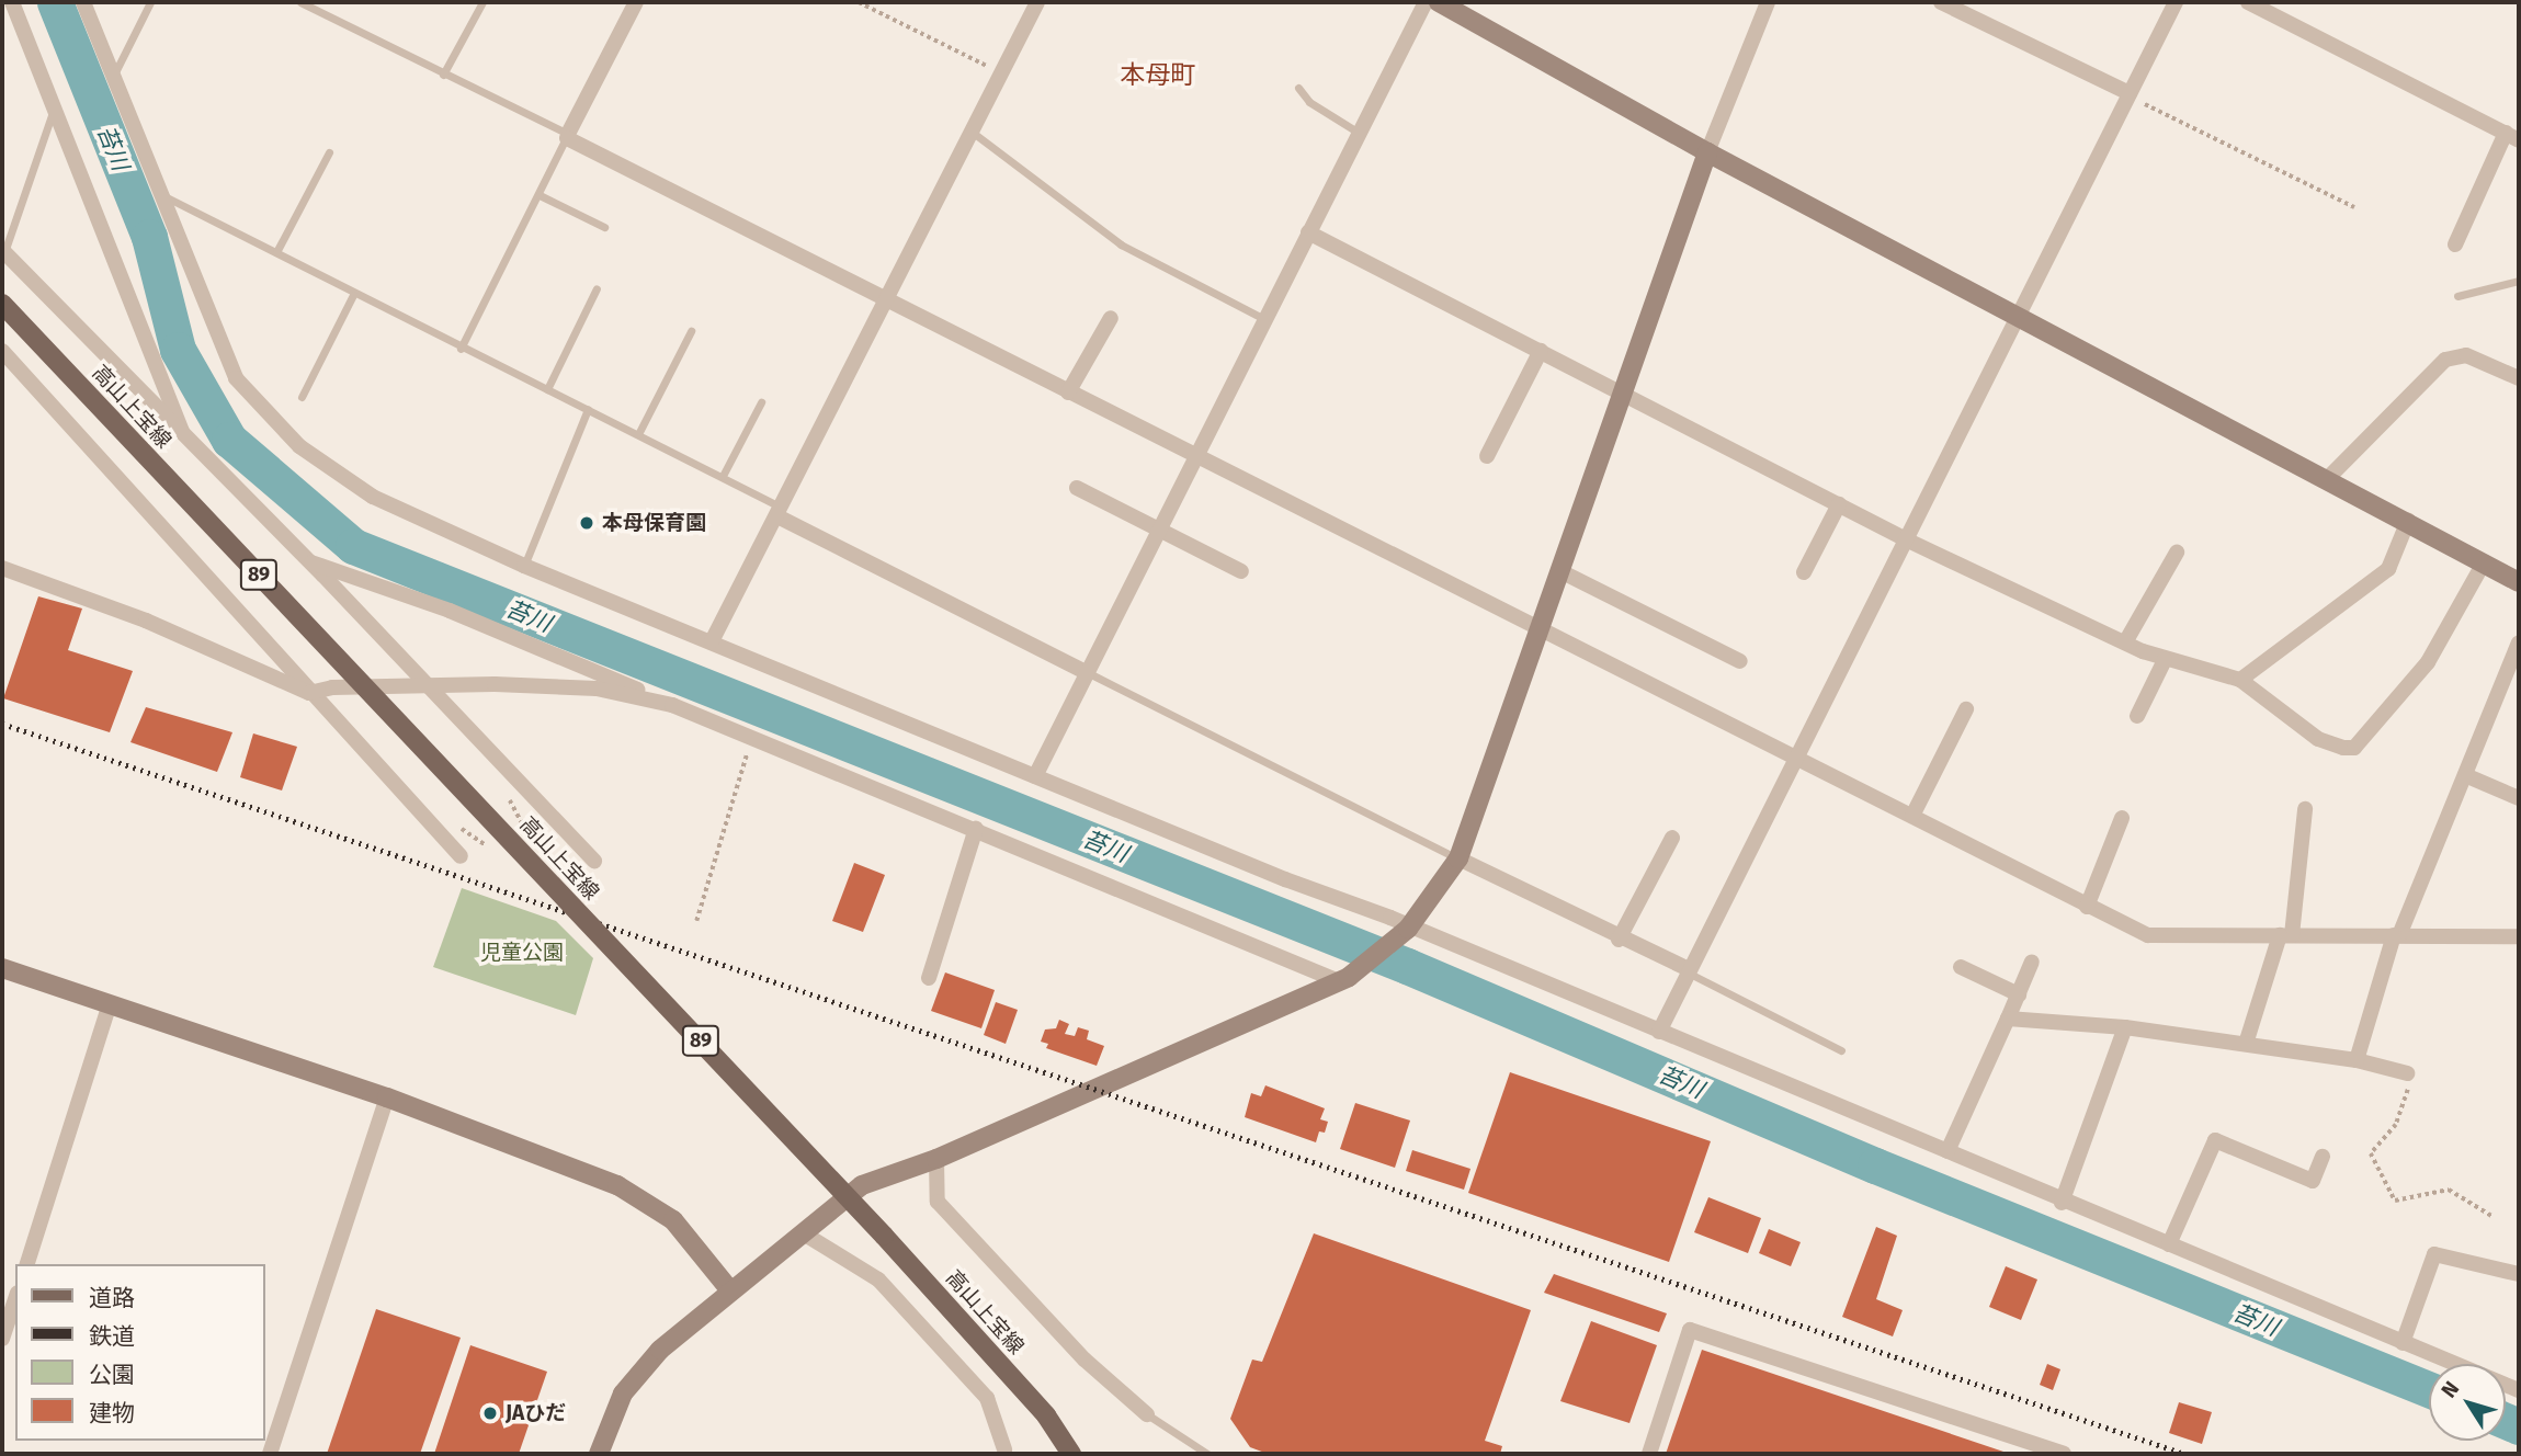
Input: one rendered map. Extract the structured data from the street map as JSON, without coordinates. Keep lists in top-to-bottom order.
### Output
{
  "streets": {
    "main road": ["高山上宝線", "89"]
  },
  "districts": ["本母町"],
  "water": ["苔川"],
  "parks": ["児童公園"],
  "places": ["本母保育園", "JAひだ"],
  "legend": [
    "道路",
    "鉄道",
    "公園",
    "建物"
  ],
  "north": "top left"
}
